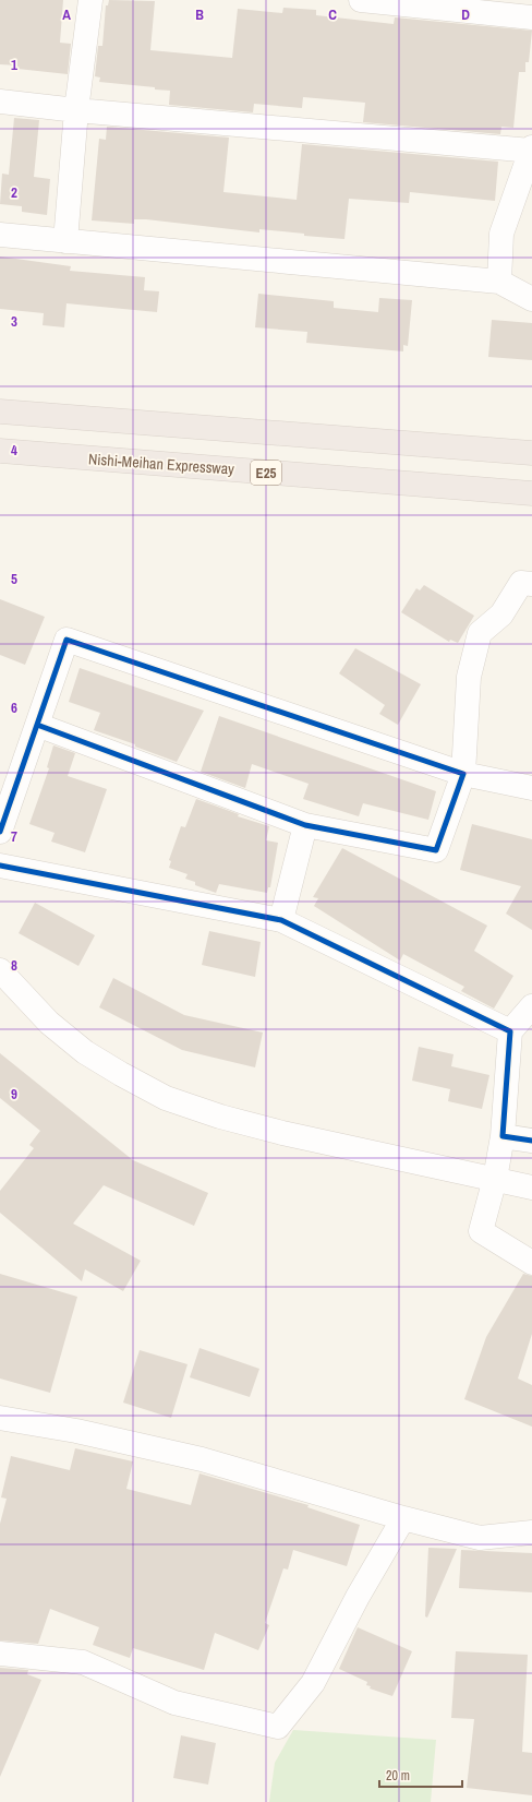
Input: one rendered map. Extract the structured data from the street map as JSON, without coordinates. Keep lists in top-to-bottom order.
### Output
{
  "streets": {
    "highway": ["Nishi-Meihan Expressway", "E25"]
  },
  "scale_bar": "20 m",
  "grid": {
    "columns": [
      "A",
      "B",
      "C",
      "D"
    ],
    "rows": [
      "1",
      "2",
      "3",
      "4",
      "5",
      "6",
      "7",
      "8",
      "9"
    ]
  }
}
